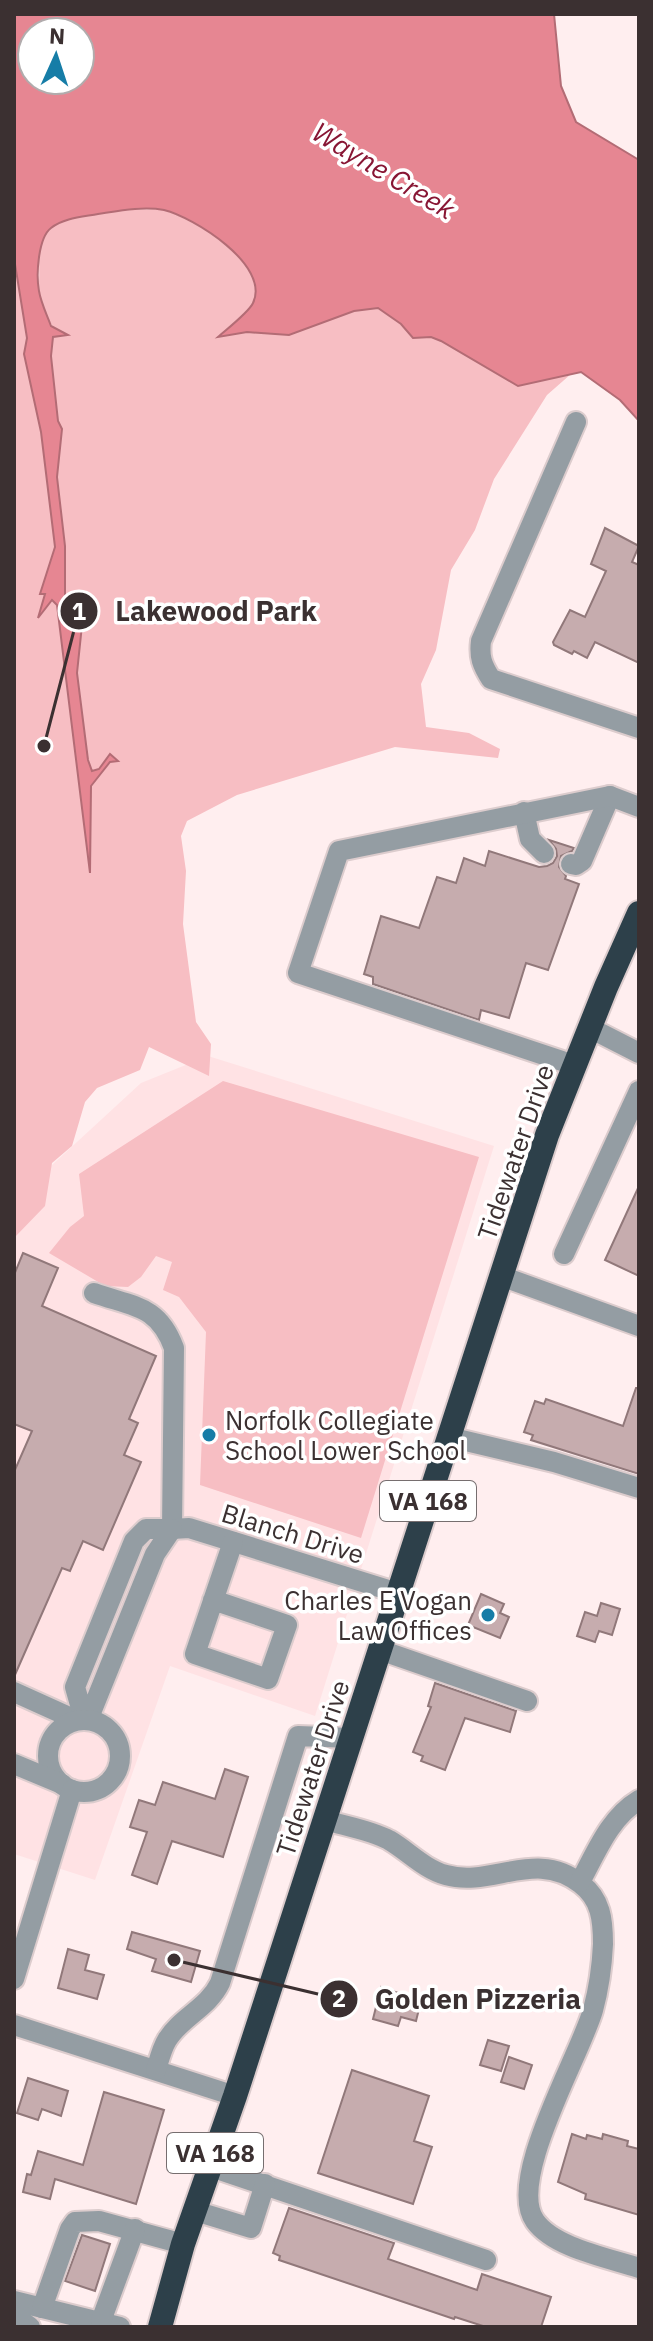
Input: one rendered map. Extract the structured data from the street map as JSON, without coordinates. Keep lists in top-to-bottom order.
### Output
{
  "streets": {
    "highway": ["Tidewater Drive", "VA 168"],
    "street": ["Blanch Drive"]
  },
  "crossings": [
    ["Tidewater Drive", "Blanch Drive"]
  ],
  "water": ["Wayne Creek"],
  "places": [
    "Lakewood Park",
    "Norfolk Collegiate School Lower School",
    "Charles E Vogan Law Offices",
    "Golden Pizzeria"
  ],
  "north": "top"
}
